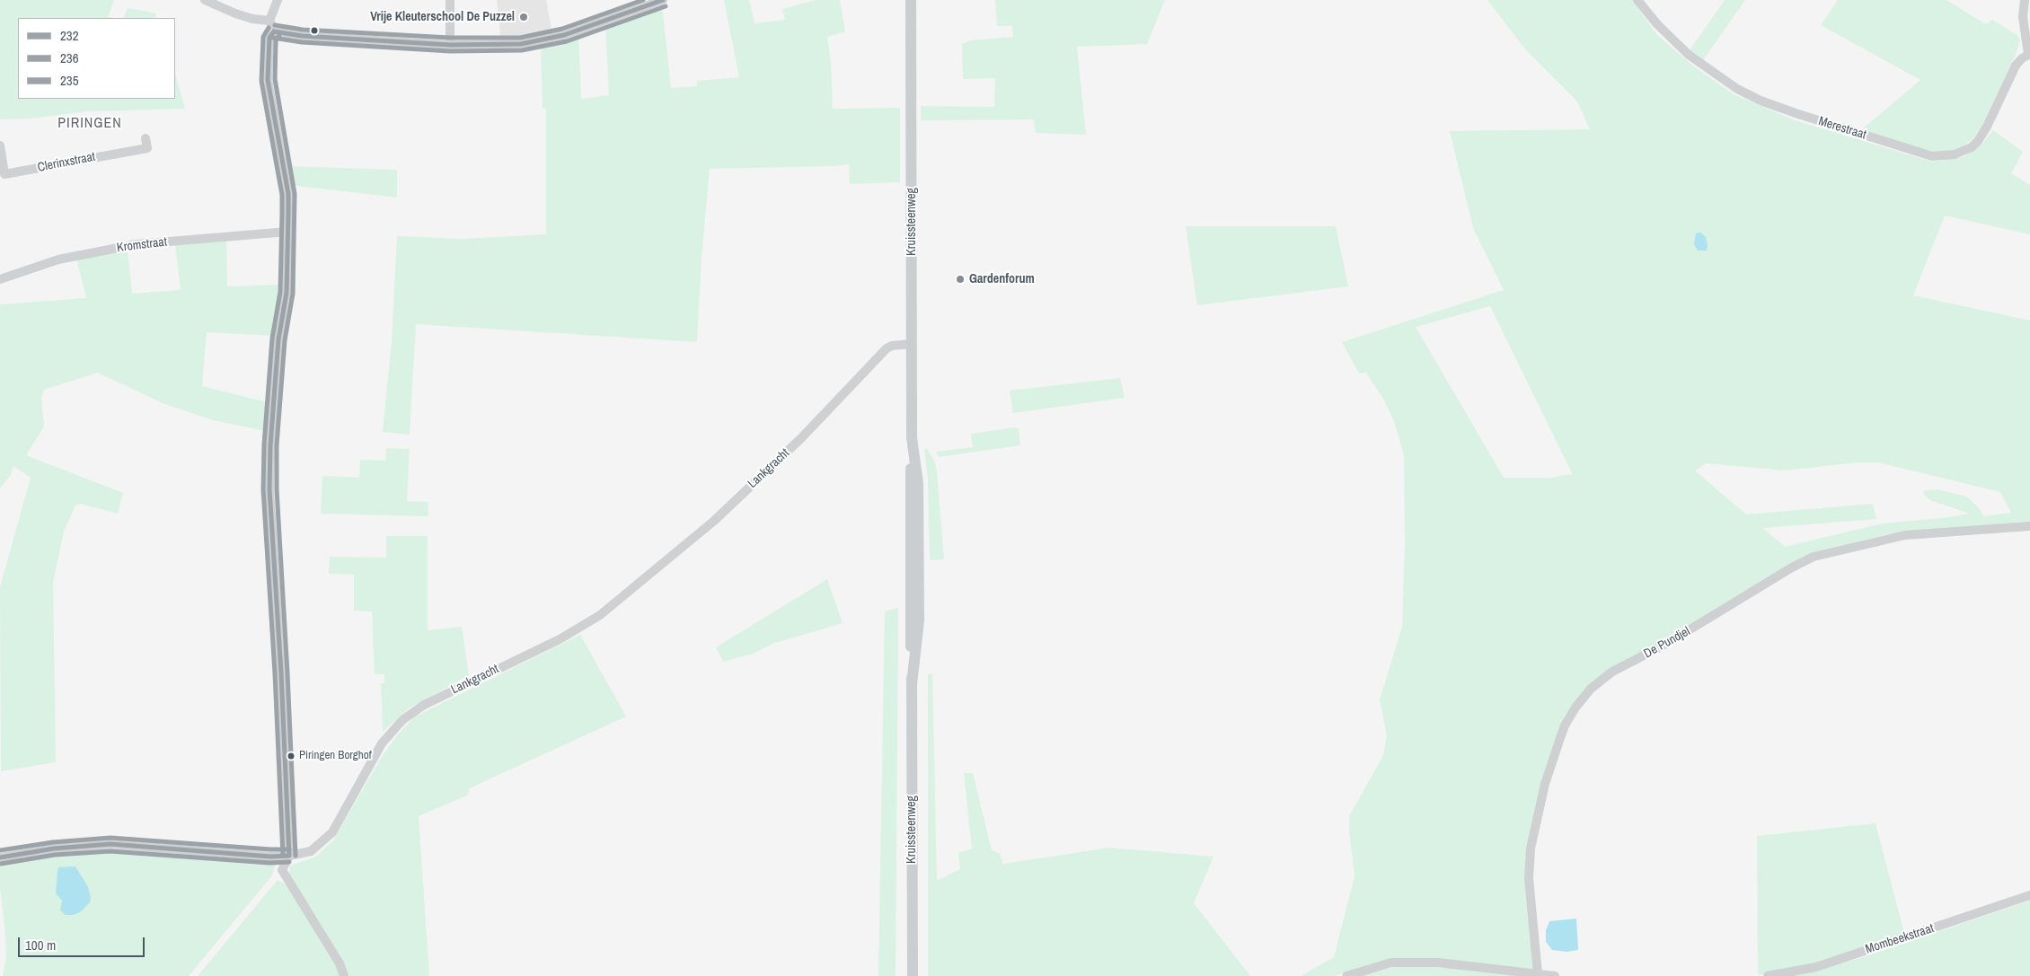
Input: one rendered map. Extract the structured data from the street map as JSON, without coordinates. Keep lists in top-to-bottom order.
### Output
{
  "streets": {
    "main road": ["Kruissteenweg"],
    "street": [
      "Merestraat",
      "Clerinxstraat",
      "Kromstraat",
      "Lankgracht",
      "De Pundjel",
      "Mombeekstraat"
    ]
  },
  "crossings": [
    ["Kruissteenweg", "Lankgracht"]
  ],
  "districts": ["PIRINGEN"],
  "places": ["Vrije Kleuterschool De Puzzel", "Gardenforum", "Piringen Borghof"],
  "lines": ["transit line 232", "transit line 235", "transit line 236"],
  "legend": ["232", "236", "235"],
  "scale_bar": "100 m"
}
